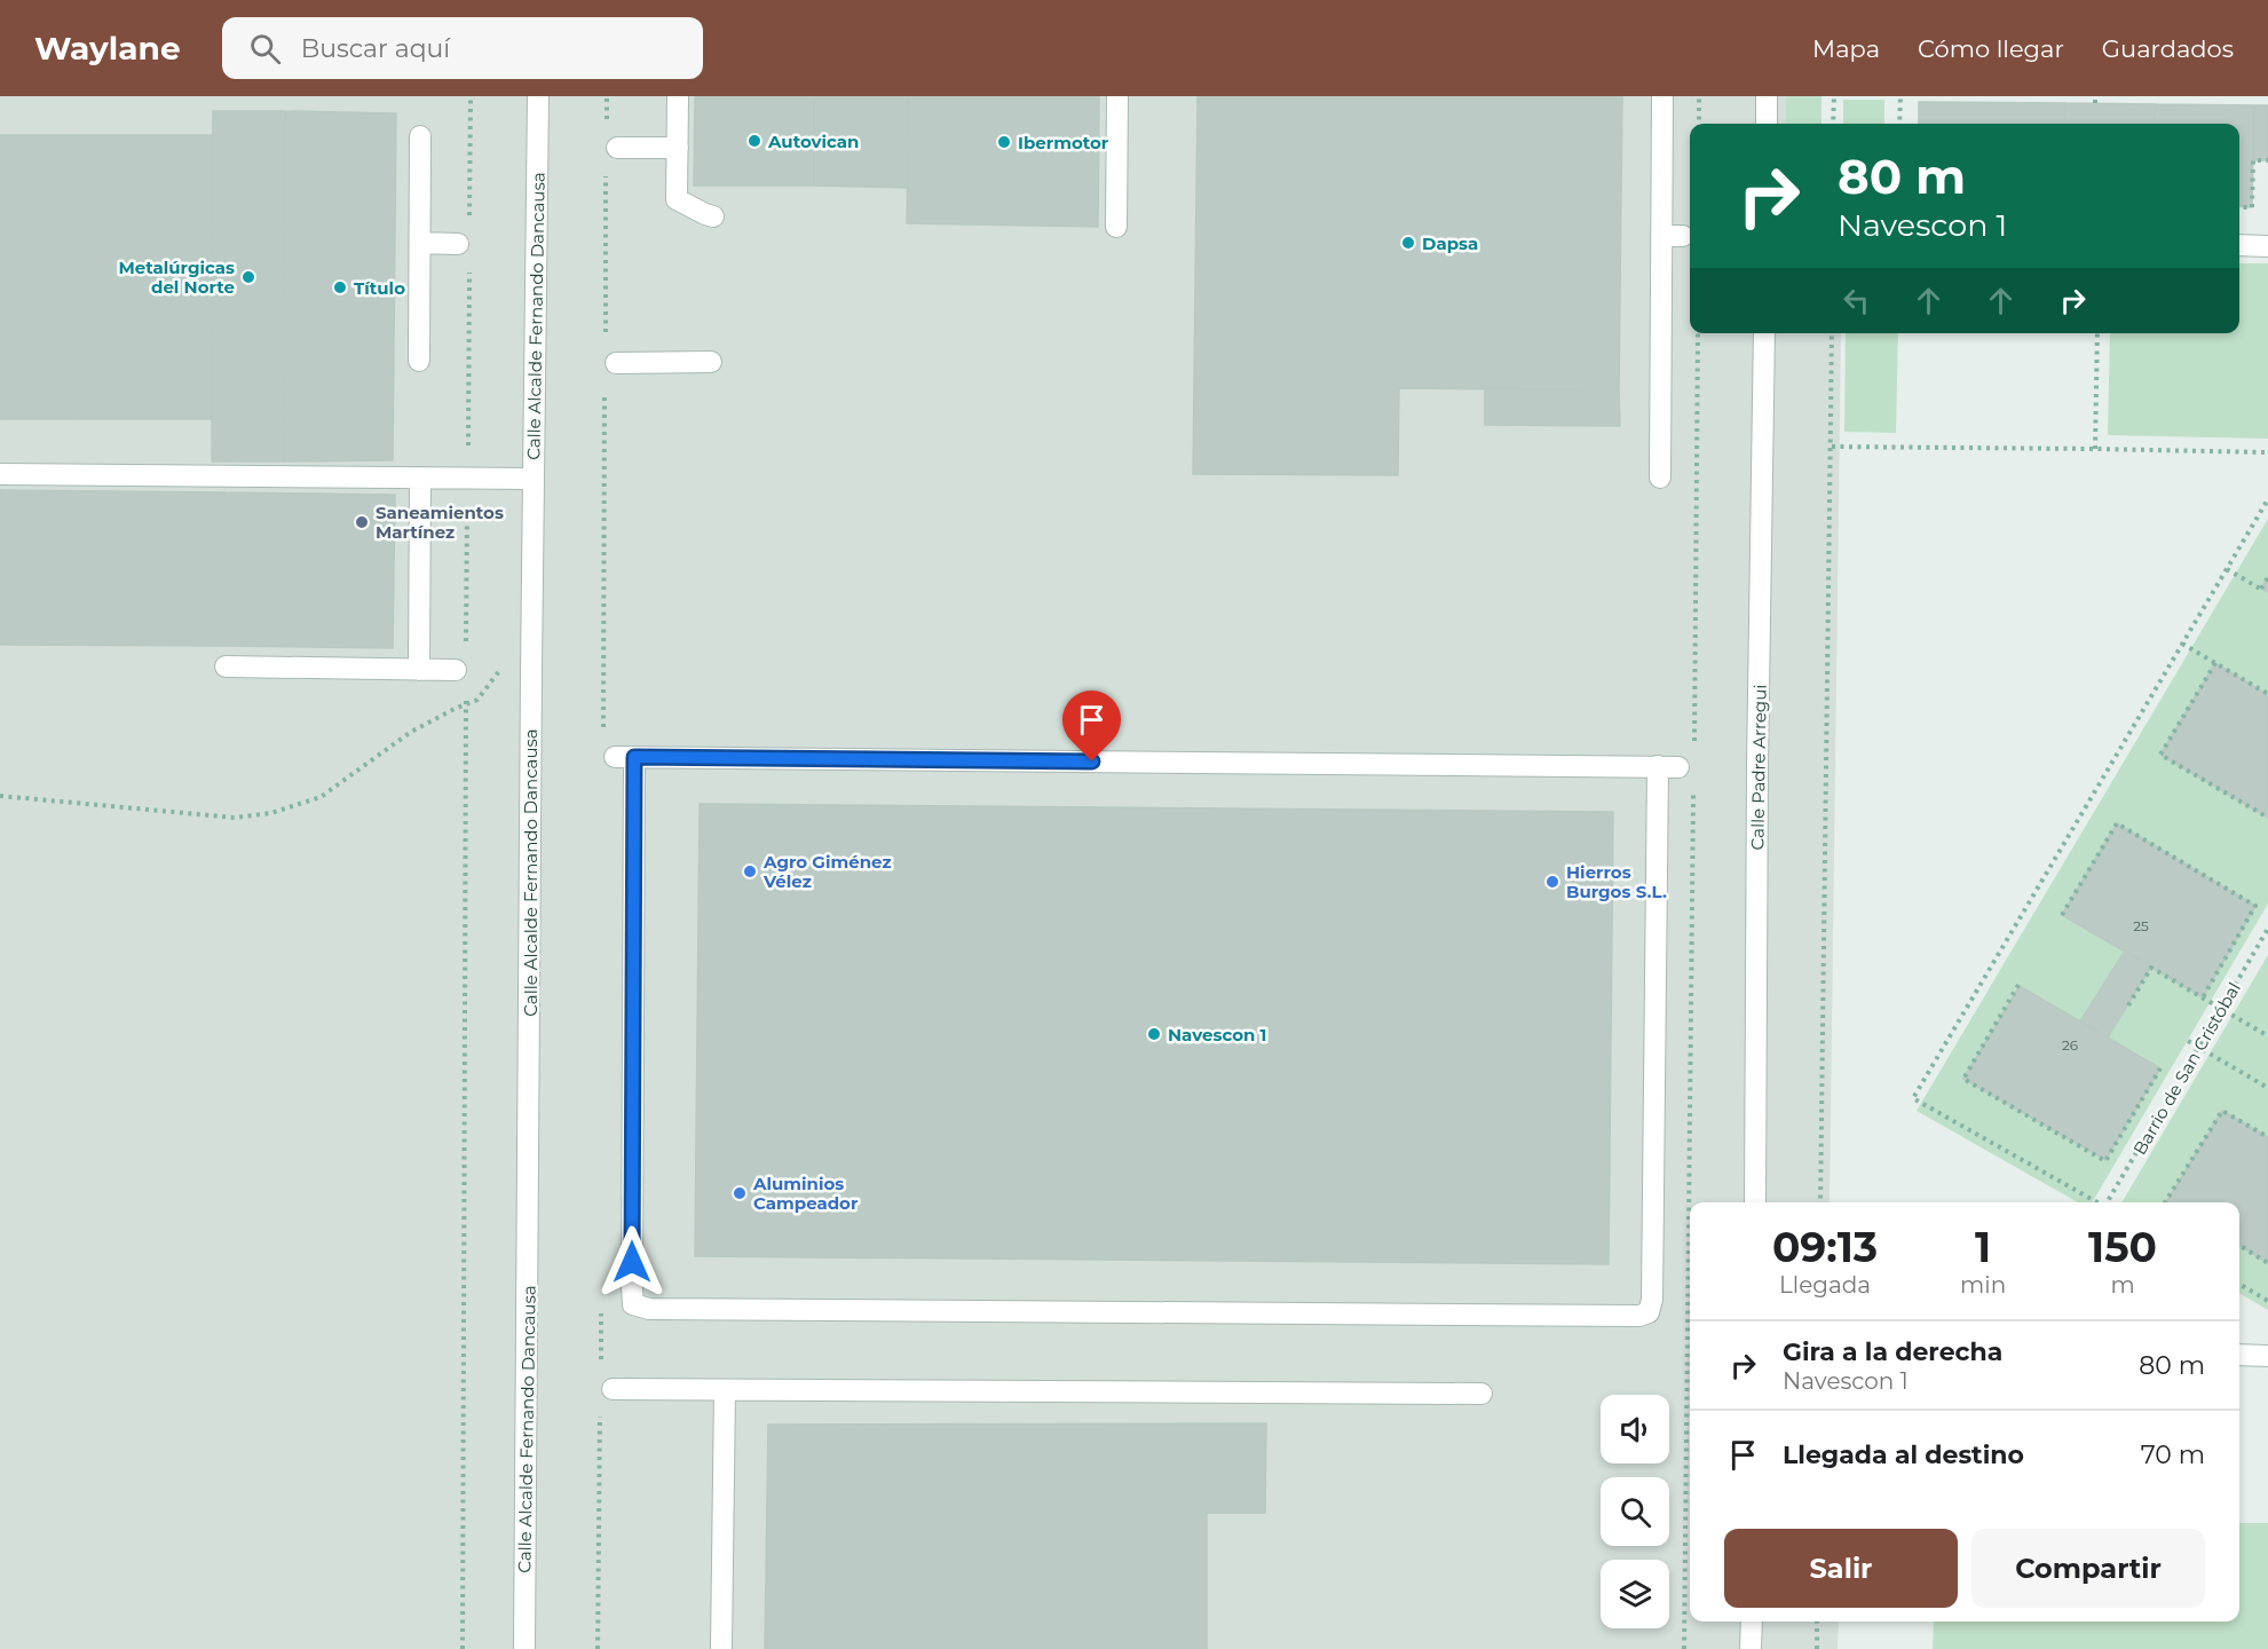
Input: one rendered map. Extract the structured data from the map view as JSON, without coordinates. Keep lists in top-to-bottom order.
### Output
{
  "streets": {
    "street": ["Calle Alcalde Fernando Dancausa", "Calle Padre Arregui"],
    "path": ["Barrio de San Cristóbal"]
  },
  "places": [
    "Autovican",
    "Ibermotor",
    "Dapsa",
    "Metalúrgicas del Norte",
    "Título",
    "Saneamientos Martínez",
    "Agro Giménez Vélez",
    "Hierros Burgos S.L.",
    "Navescon 1",
    "Aluminios Campeador"
  ],
  "house_numbers": ["25", "26"],
  "page": {
    "header": "Waylane",
    "search": "Buscar aquí",
    "nav": ["Mapa", "Cómo llegar", "Guardados"],
    "turn": ["80 m", "Navescon 1"],
    "eta": [
      "09:13",
      "Llegada",
      "1",
      "min",
      "150",
      "m"
    ],
    "list": [
      {
        "name": "Gira a la derecha",
        "note": "Navescon 1",
        "value": "80 m"
      },
      {
        "name": "Llegada al destino",
        "value": "70 m"
      }
    ],
    "buttons": ["Salir", "Compartir"]
  }
}
